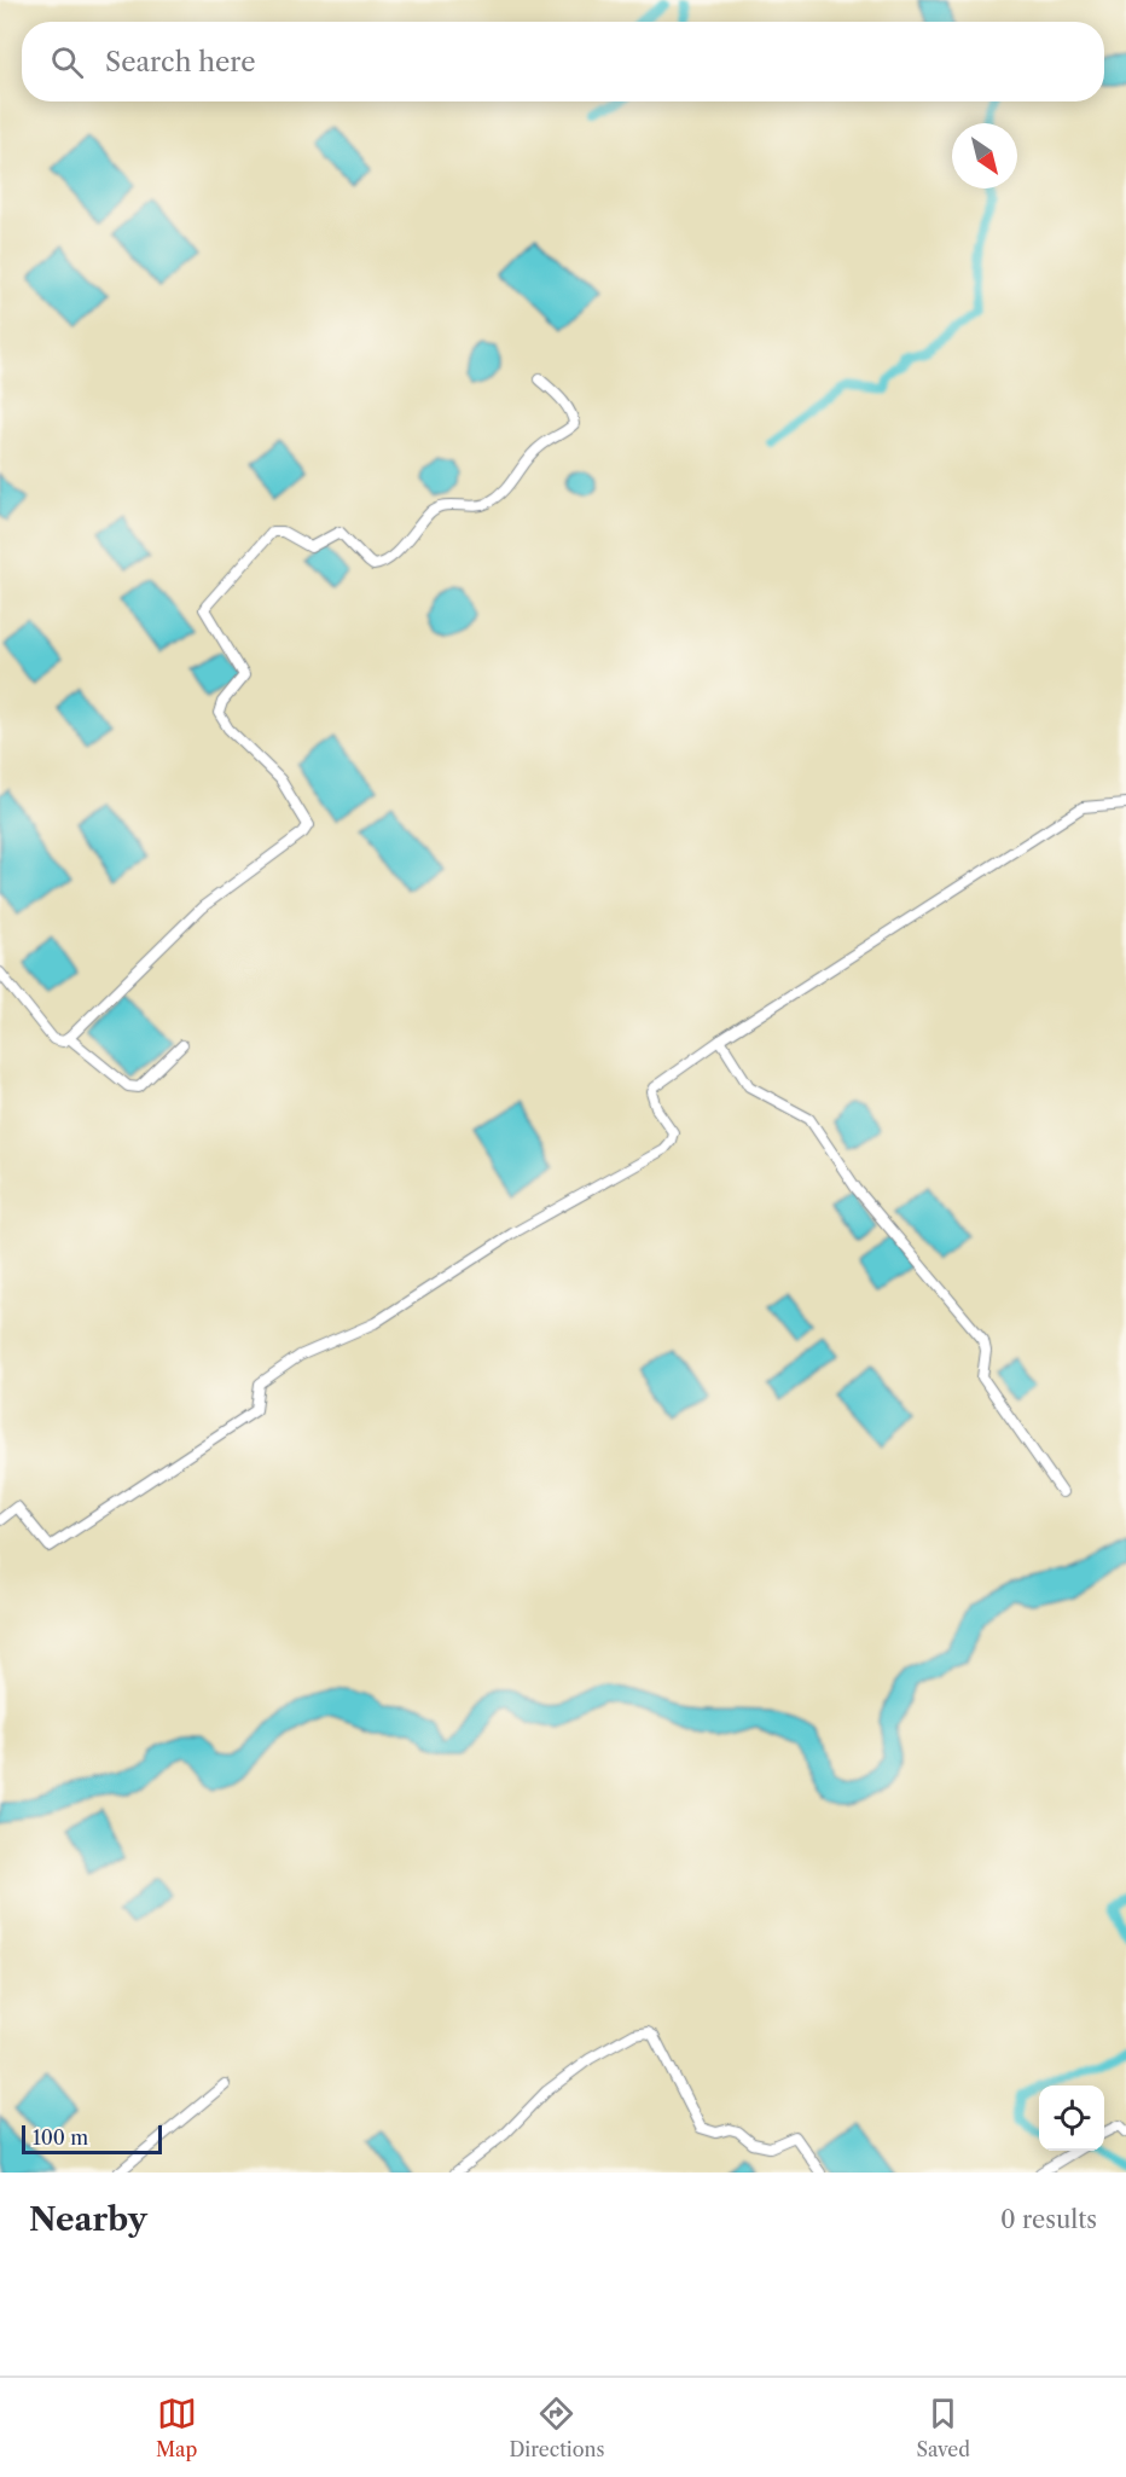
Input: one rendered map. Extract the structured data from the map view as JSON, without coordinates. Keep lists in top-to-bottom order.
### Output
{
  "scale_bar": "100 m",
  "north": "bottom right",
  "page": {
    "search": "Search here",
    "scale": "100 m",
    "heading": ["Nearby", "0 results"],
    "nav": ["Map", "Directions", "Saved"]
  }
}
